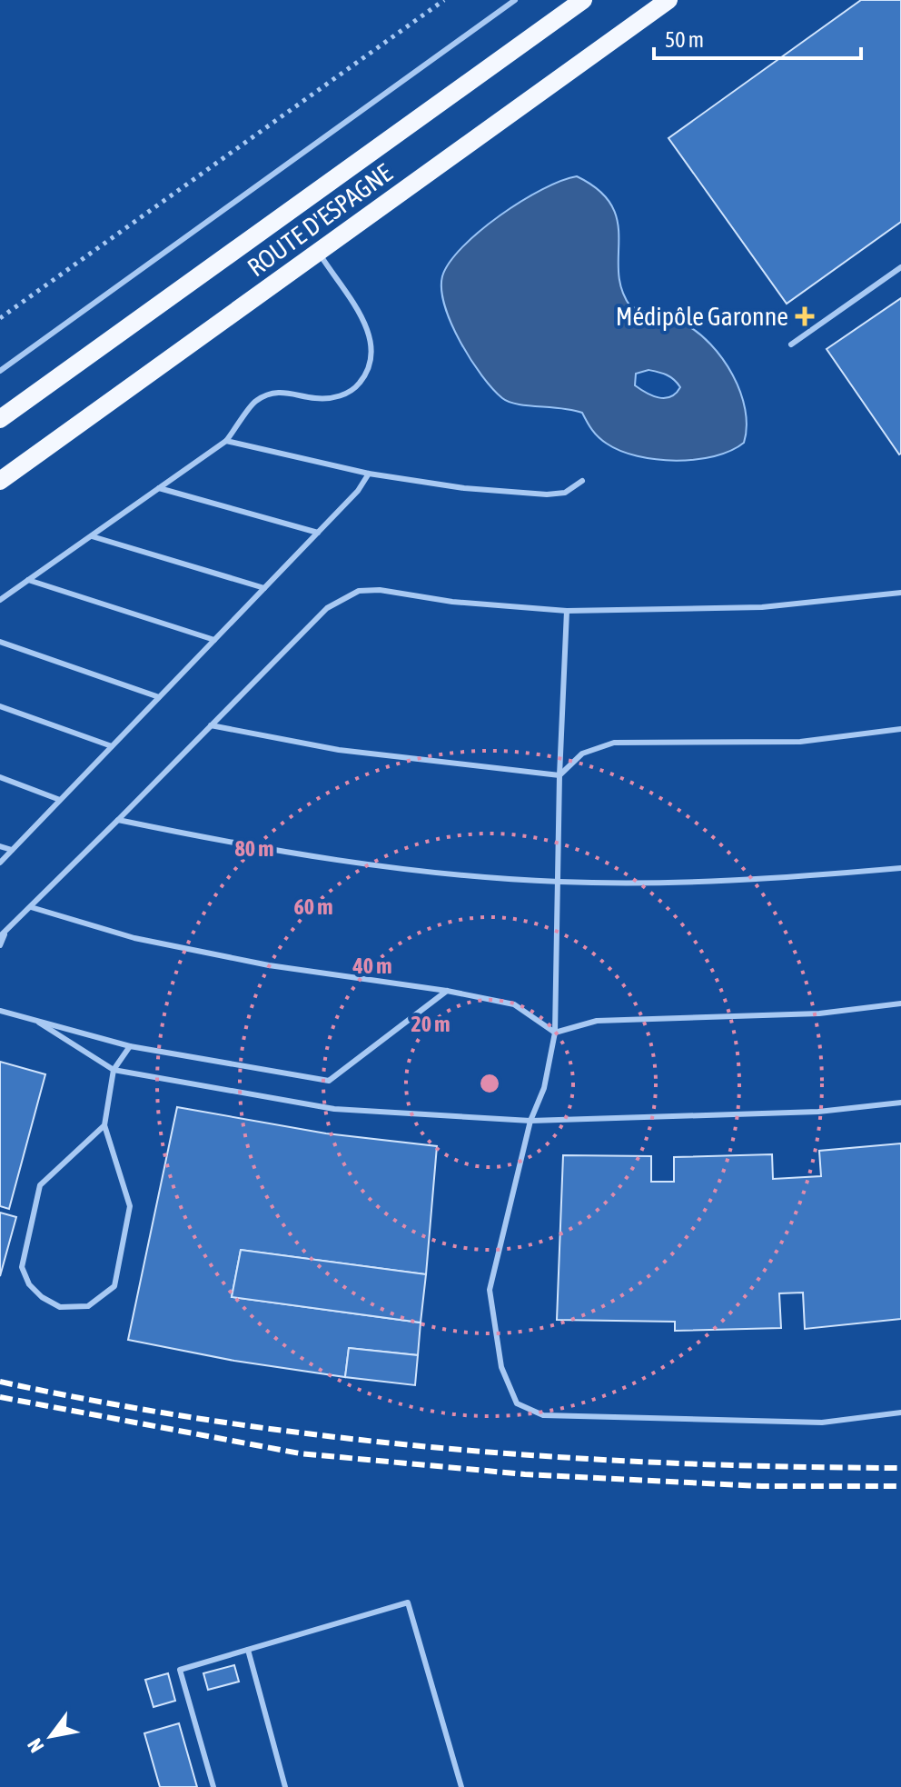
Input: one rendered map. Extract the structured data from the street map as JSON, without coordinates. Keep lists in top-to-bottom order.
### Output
{
  "streets": {
    "main road": ["ROUTE D'ESPAGNE"]
  },
  "places": {
    "health": ["Médipôle Garonne"]
  },
  "scale_bar": "50 m",
  "north": "bottom left",
  "rings": [
    "80 m",
    "60 m",
    "40 m",
    "20 m"
  ]
}
